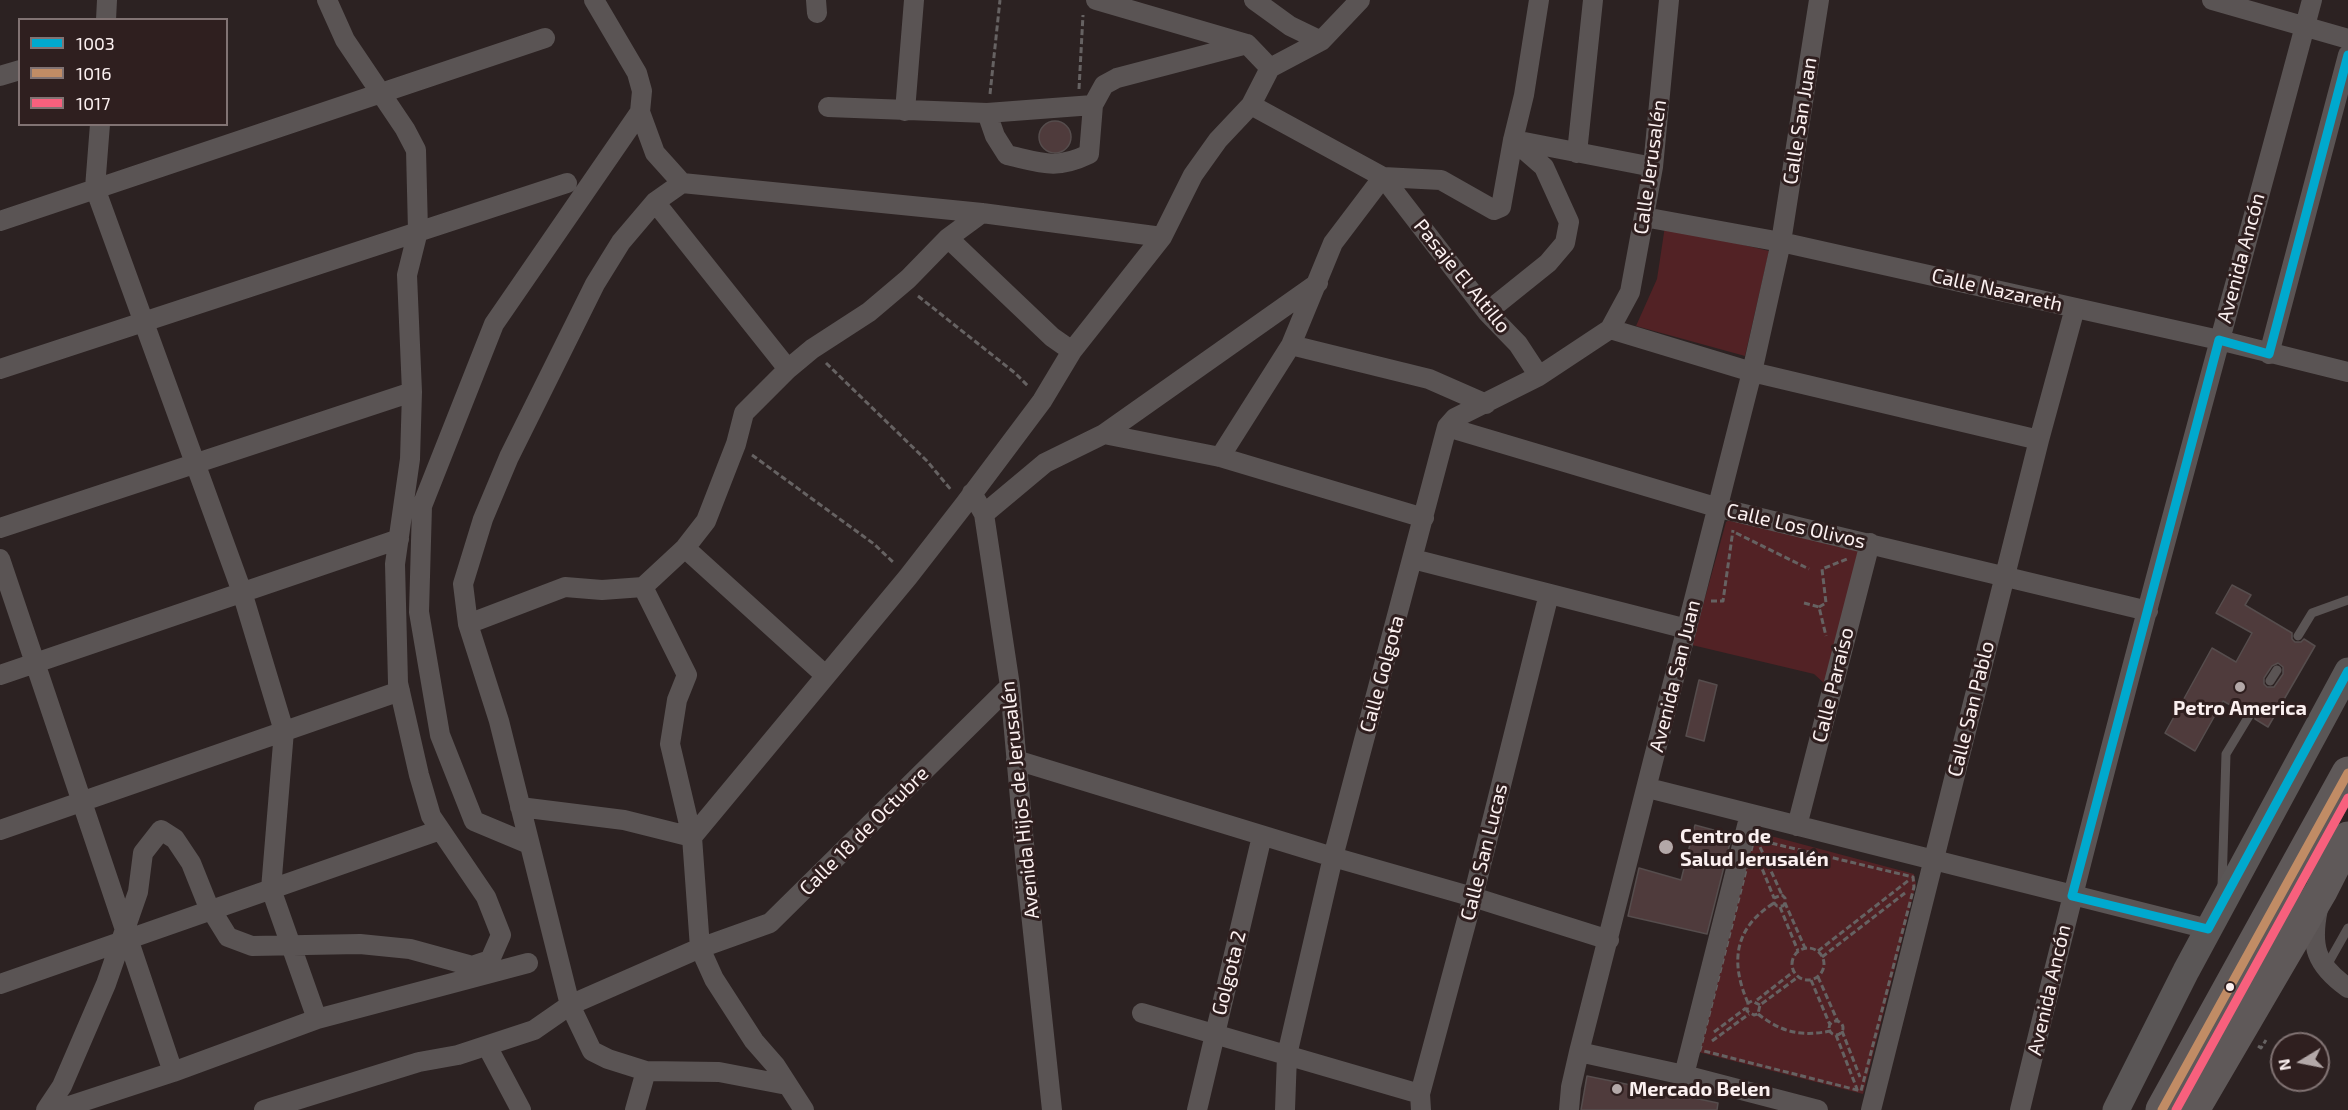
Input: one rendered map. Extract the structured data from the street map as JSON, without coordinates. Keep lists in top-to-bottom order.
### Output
{
  "streets": {
    "street": [
      "Calle San Juan",
      "Calle Jerusalén",
      "Avenida Ancón",
      "Pasaje El Altillo",
      "Calle Nazareth",
      "Calle Los Olivos",
      "Calle Golgota",
      "Avenida San Juan",
      "Calle Paraíso",
      "Calle San Pablo",
      "Avenida Hijos de Jerusalén",
      "Calle 18 de Octubre",
      "Calle San Lucas",
      "Golgota 2"
    ]
  },
  "crossings": [
    ["Calle San Juan", "Calle Nazareth"],
    ["Calle San Juan", "Avenida San Juan"],
    ["Calle Jerusalén", "Calle Nazareth"],
    ["Avenida Ancón", "Calle Nazareth"],
    ["Avenida Ancón", "Calle Los Olivos"],
    ["Calle Nazareth", "Avenida San Juan"],
    ["Calle Nazareth", "Calle San Pablo"],
    ["Calle Los Olivos", "Calle Golgota"],
    ["Calle Los Olivos", "Avenida San Juan"],
    ["Calle Los Olivos", "Calle Paraíso"],
    ["Calle Los Olivos", "Calle San Pablo"],
    ["Avenida Hijos de Jerusalén", "Calle 18 de Octubre"]
  ],
  "places": ["Petro America", "Centro de Salud Jerusalén", "Mercado Belen"],
  "lines": ["transit line 1003", "transit line 1016", "transit line 1017"],
  "legend": ["1003", "1016", "1017"],
  "north": "left"
}
